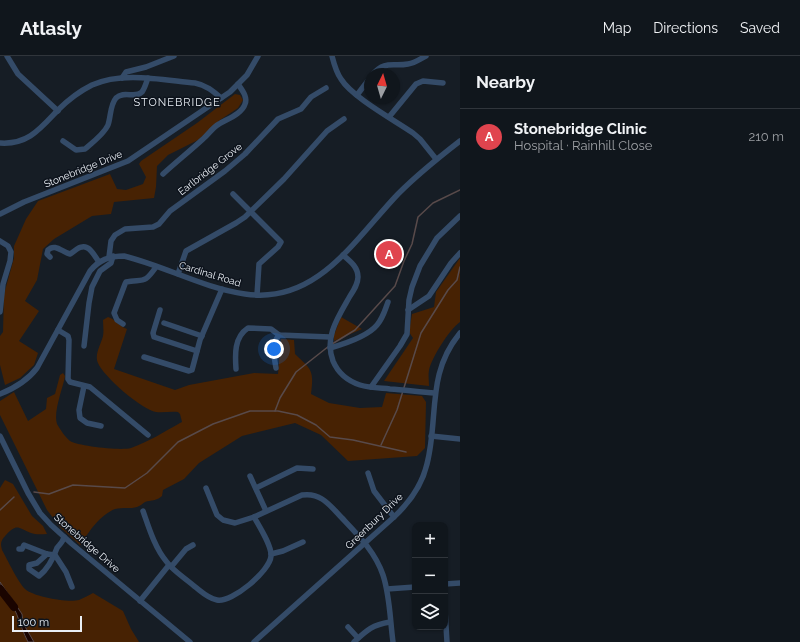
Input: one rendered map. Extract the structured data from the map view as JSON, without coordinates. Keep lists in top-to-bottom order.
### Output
{
  "streets": {
    "street": [
      "Stonebridge Drive",
      "Earlbridge Grove",
      "Cardinal Road",
      "Greenbury Drive"
    ]
  },
  "crossings": [
    ["Earlbridge Grove", "Cardinal Road"]
  ],
  "districts": ["STONEBRIDGE"],
  "scale_bar": "100 m",
  "north": "top",
  "page": {
    "header": "Atlasly",
    "nav": ["Map", "Directions", "Saved"],
    "heading": "Nearby",
    "list": [
      {
        "mark": "A",
        "name": "Stonebridge Clinic",
        "note": "Hospital · Rainhill Close",
        "value": "210 m"
      }
    ],
    "pins": "A",
    "map_buttons": ["+", "−"],
    "scale": "100 m"
  }
}
